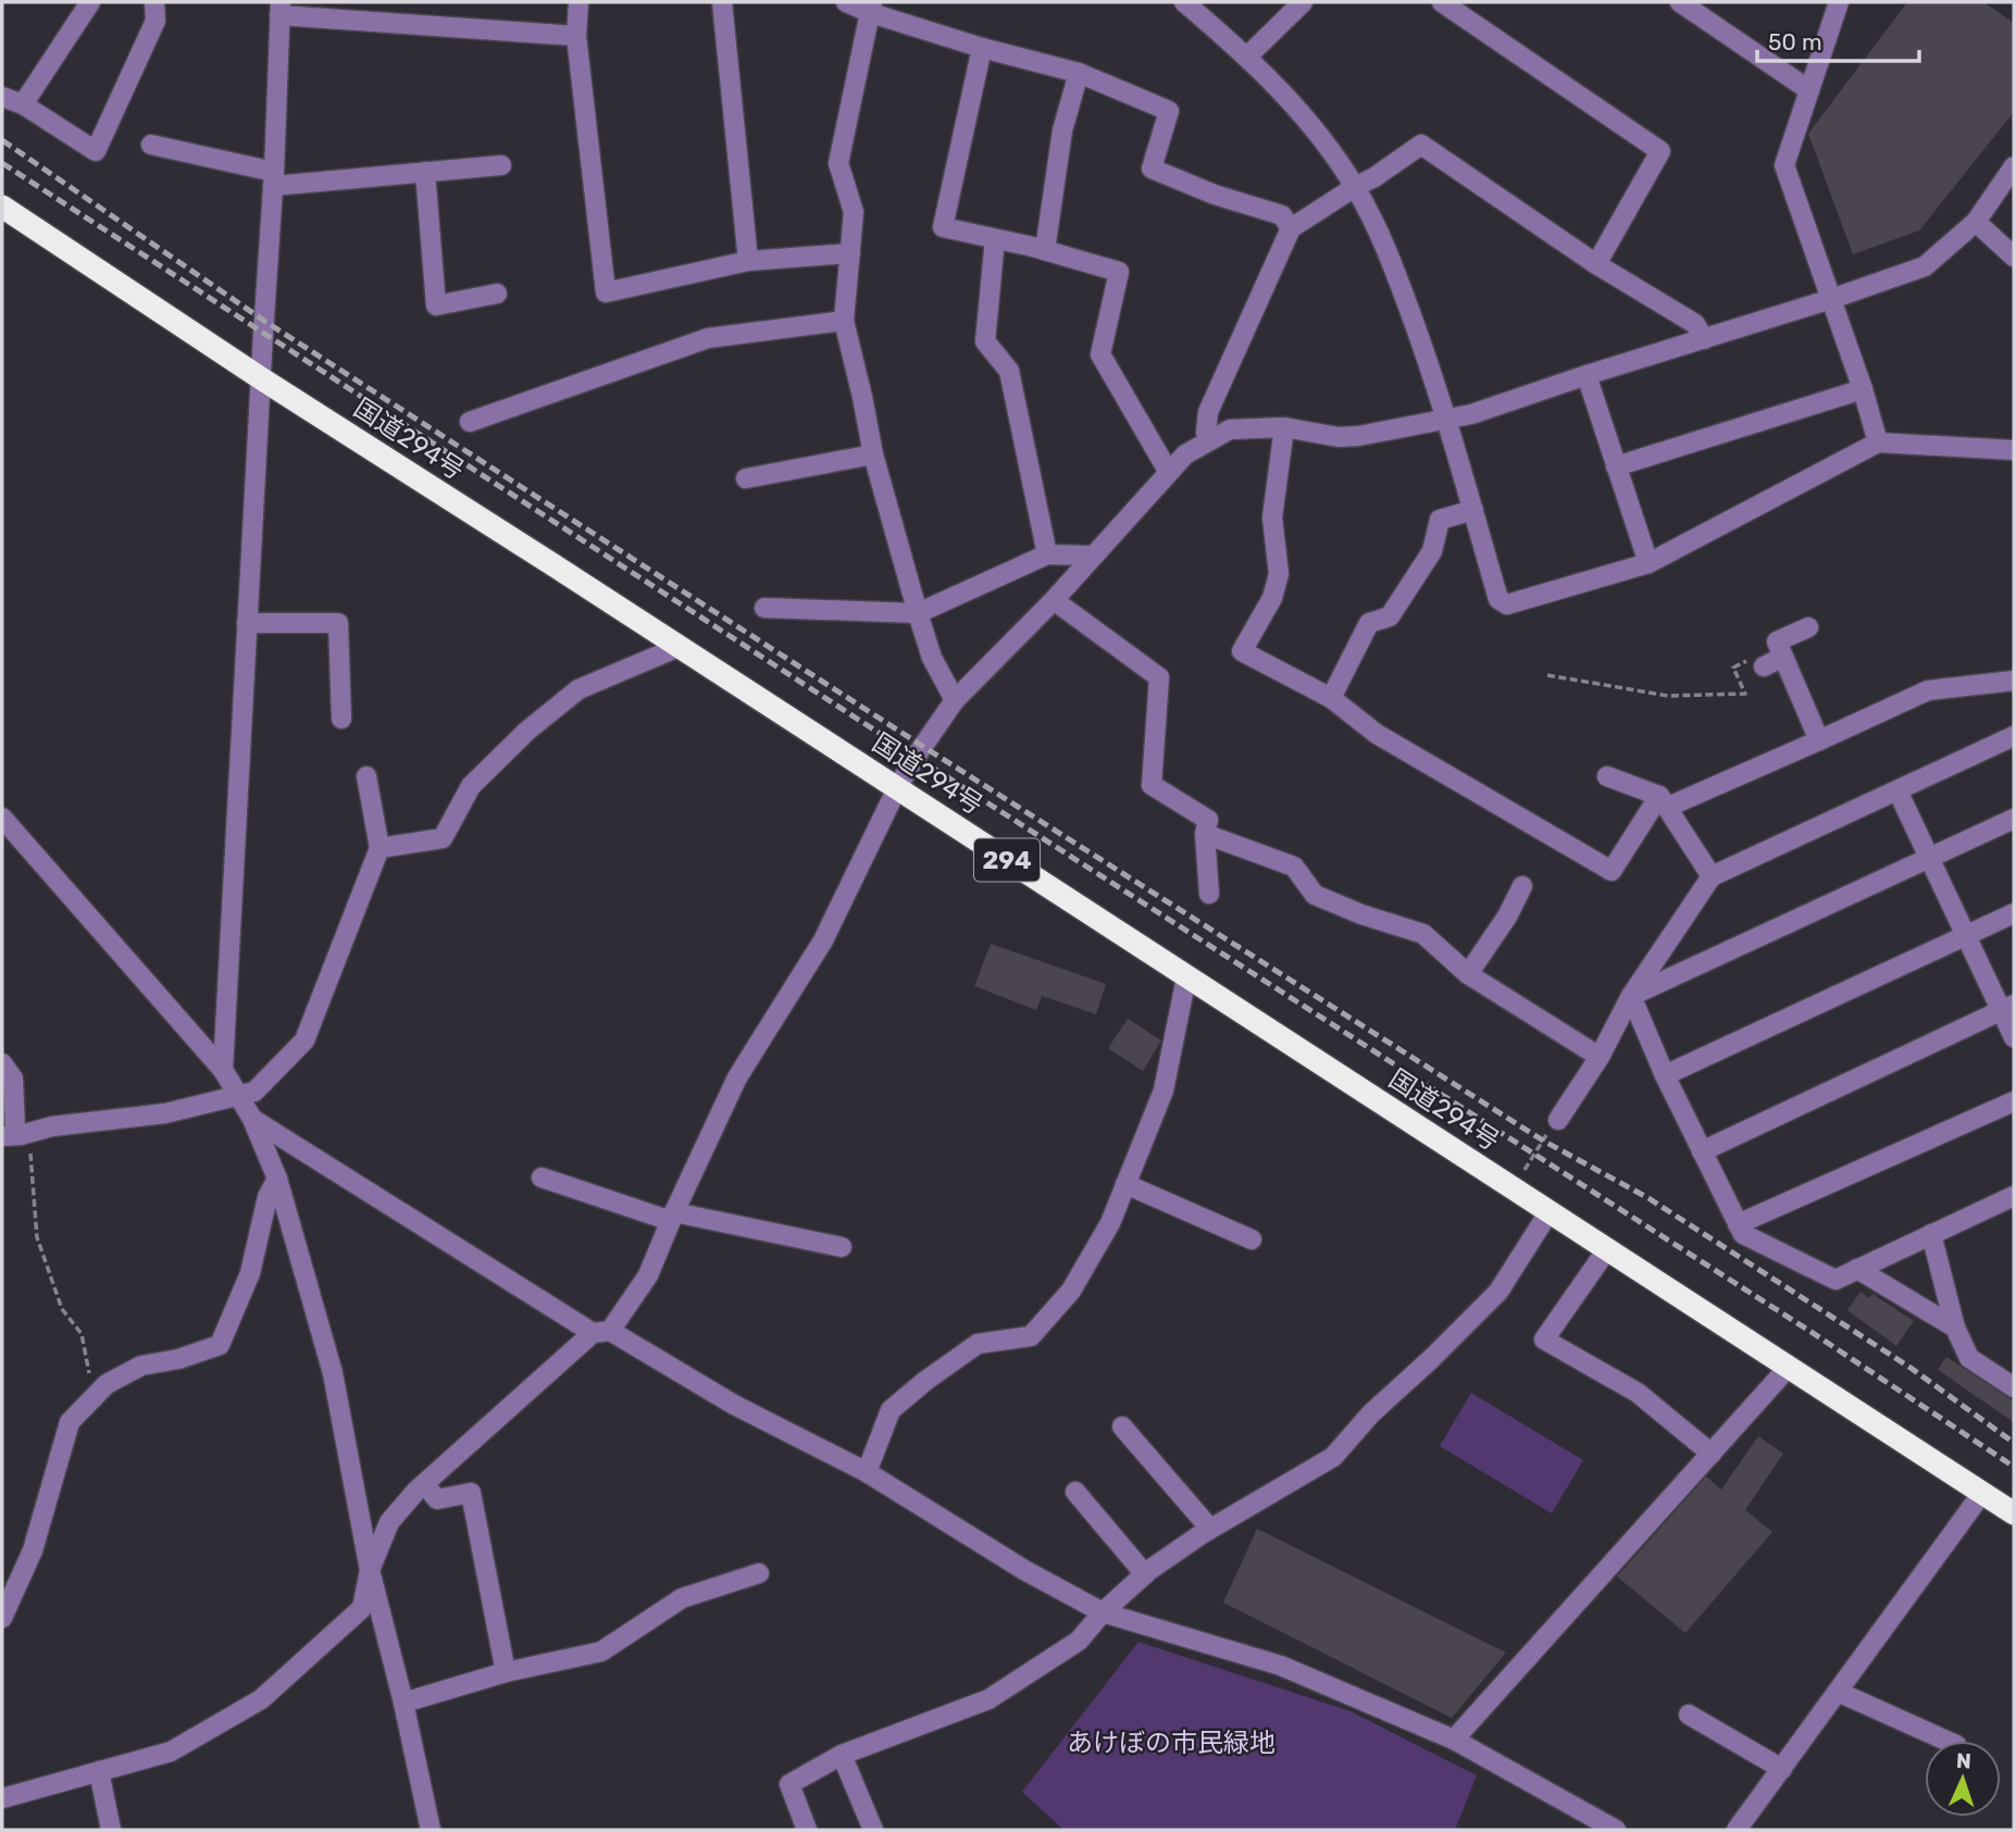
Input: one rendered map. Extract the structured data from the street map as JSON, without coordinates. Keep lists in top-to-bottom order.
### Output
{
  "streets": {
    "highway": ["国道294号", "294"]
  },
  "parks": ["あけぼの市民緑地"],
  "scale_bar": "50 m",
  "north": "top"
}
